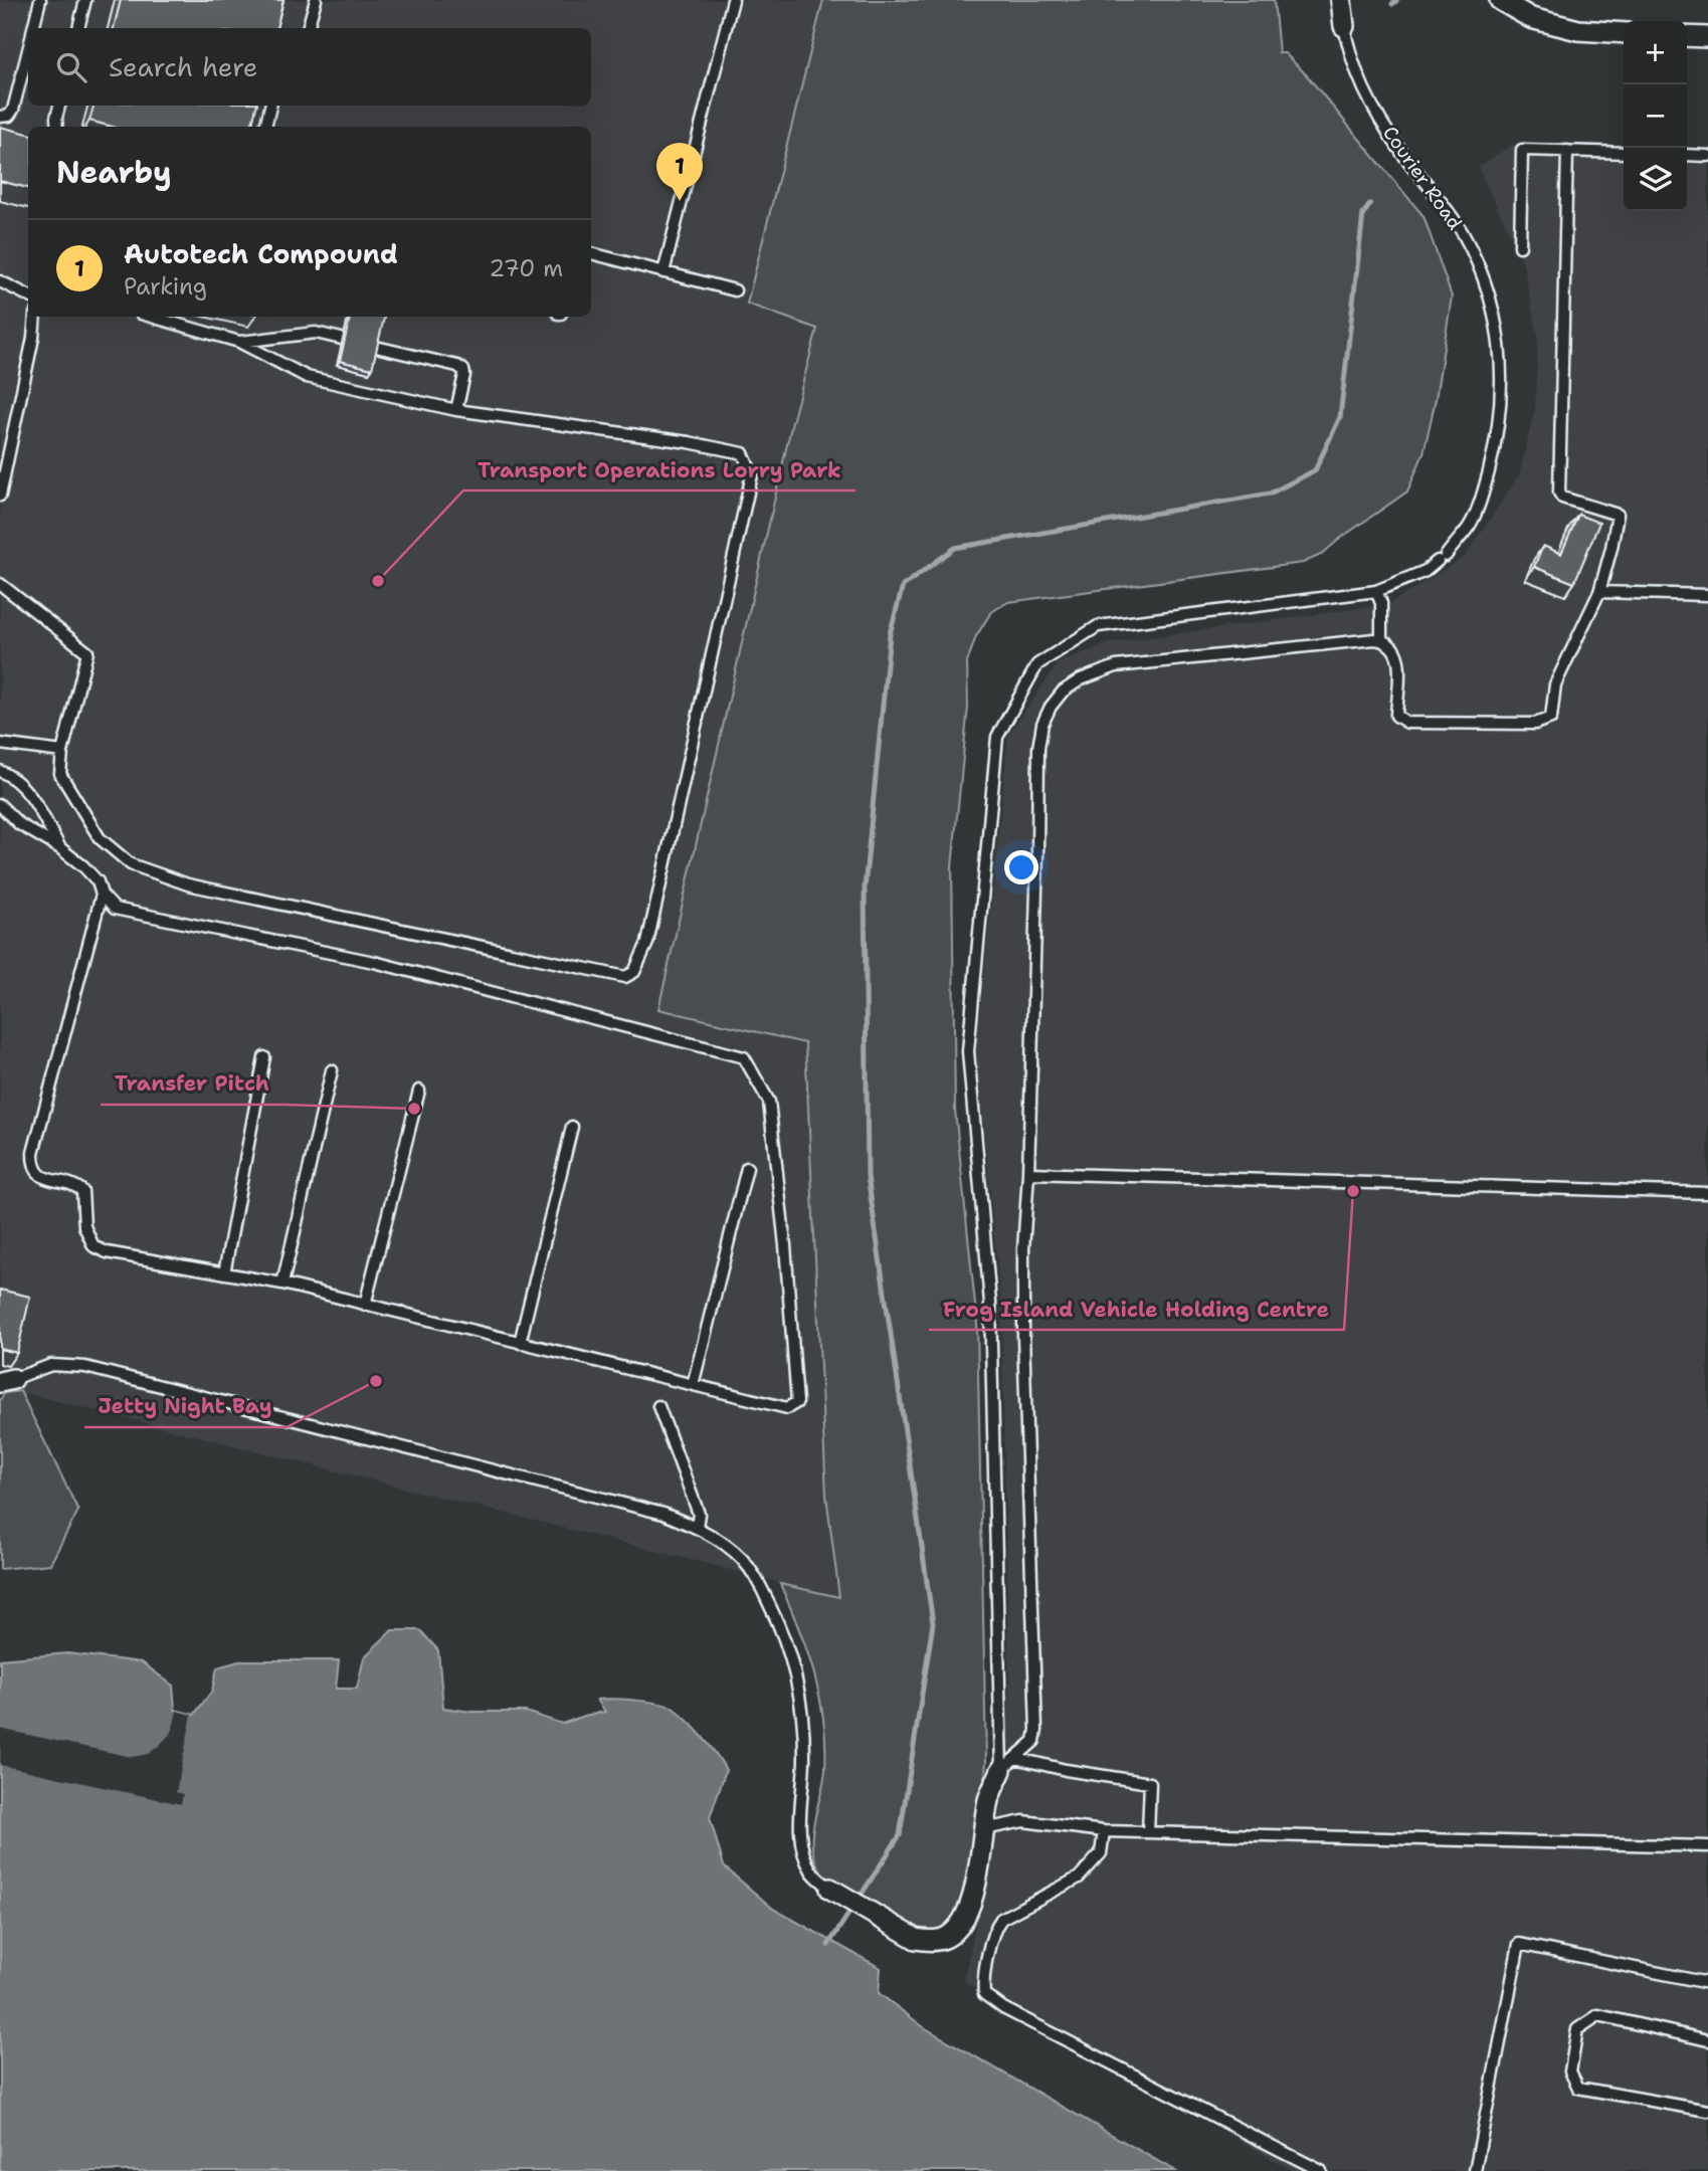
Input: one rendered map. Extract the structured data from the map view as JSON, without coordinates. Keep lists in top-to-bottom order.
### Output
{
  "streets": {
    "street": ["Courier Road"]
  },
  "places": [
    "Transport Operations Lorry Park",
    "Transfer Pitch",
    "Frog Island Vehicle Holding Centre",
    "Jetty Night Bay"
  ],
  "page": {
    "map_buttons": ["+", "−"],
    "search": "Search here",
    "heading": "Nearby",
    "pins": "1",
    "list": [
      {
        "mark": "1",
        "name": "Autotech Compound",
        "note": "Parking",
        "value": "270 m"
      }
    ]
  }
}
